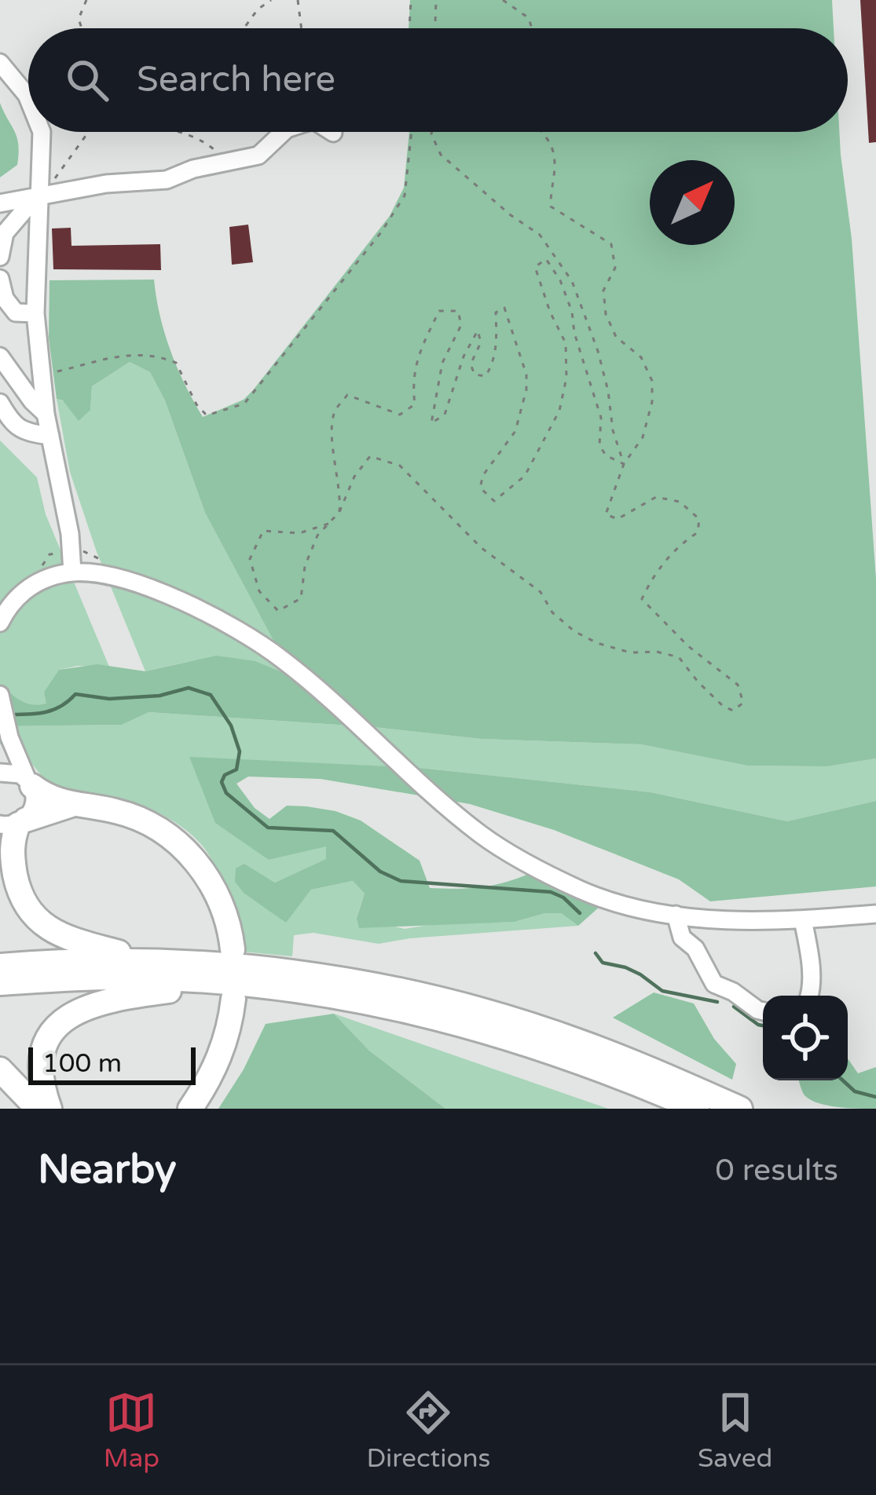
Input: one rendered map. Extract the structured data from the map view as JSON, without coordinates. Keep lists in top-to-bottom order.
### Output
{
  "scale_bar": "100 m",
  "north": "top right",
  "page": {
    "search": "Search here",
    "scale": "100 m",
    "heading": ["Nearby", "0 results"],
    "nav": ["Map", "Directions", "Saved"]
  }
}
